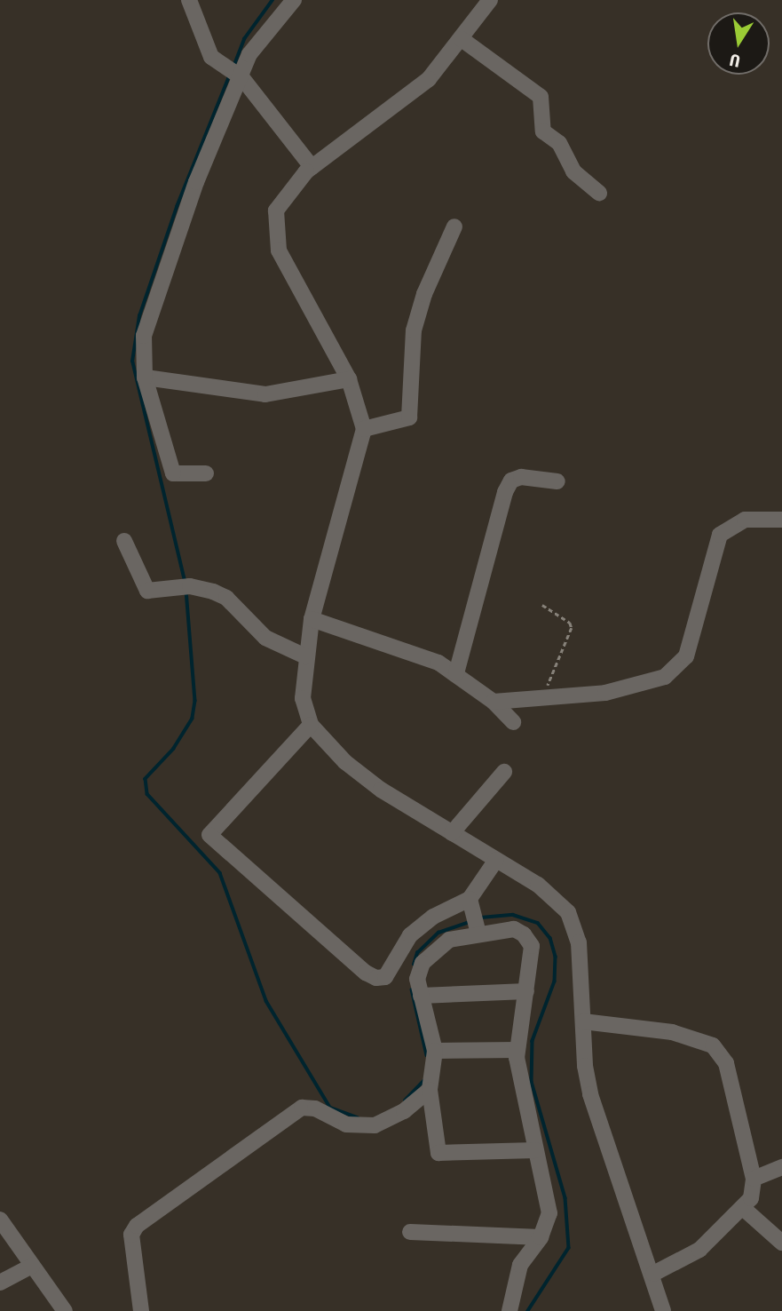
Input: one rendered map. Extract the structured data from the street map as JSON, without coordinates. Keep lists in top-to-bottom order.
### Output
{
  "north": "bottom"
}
